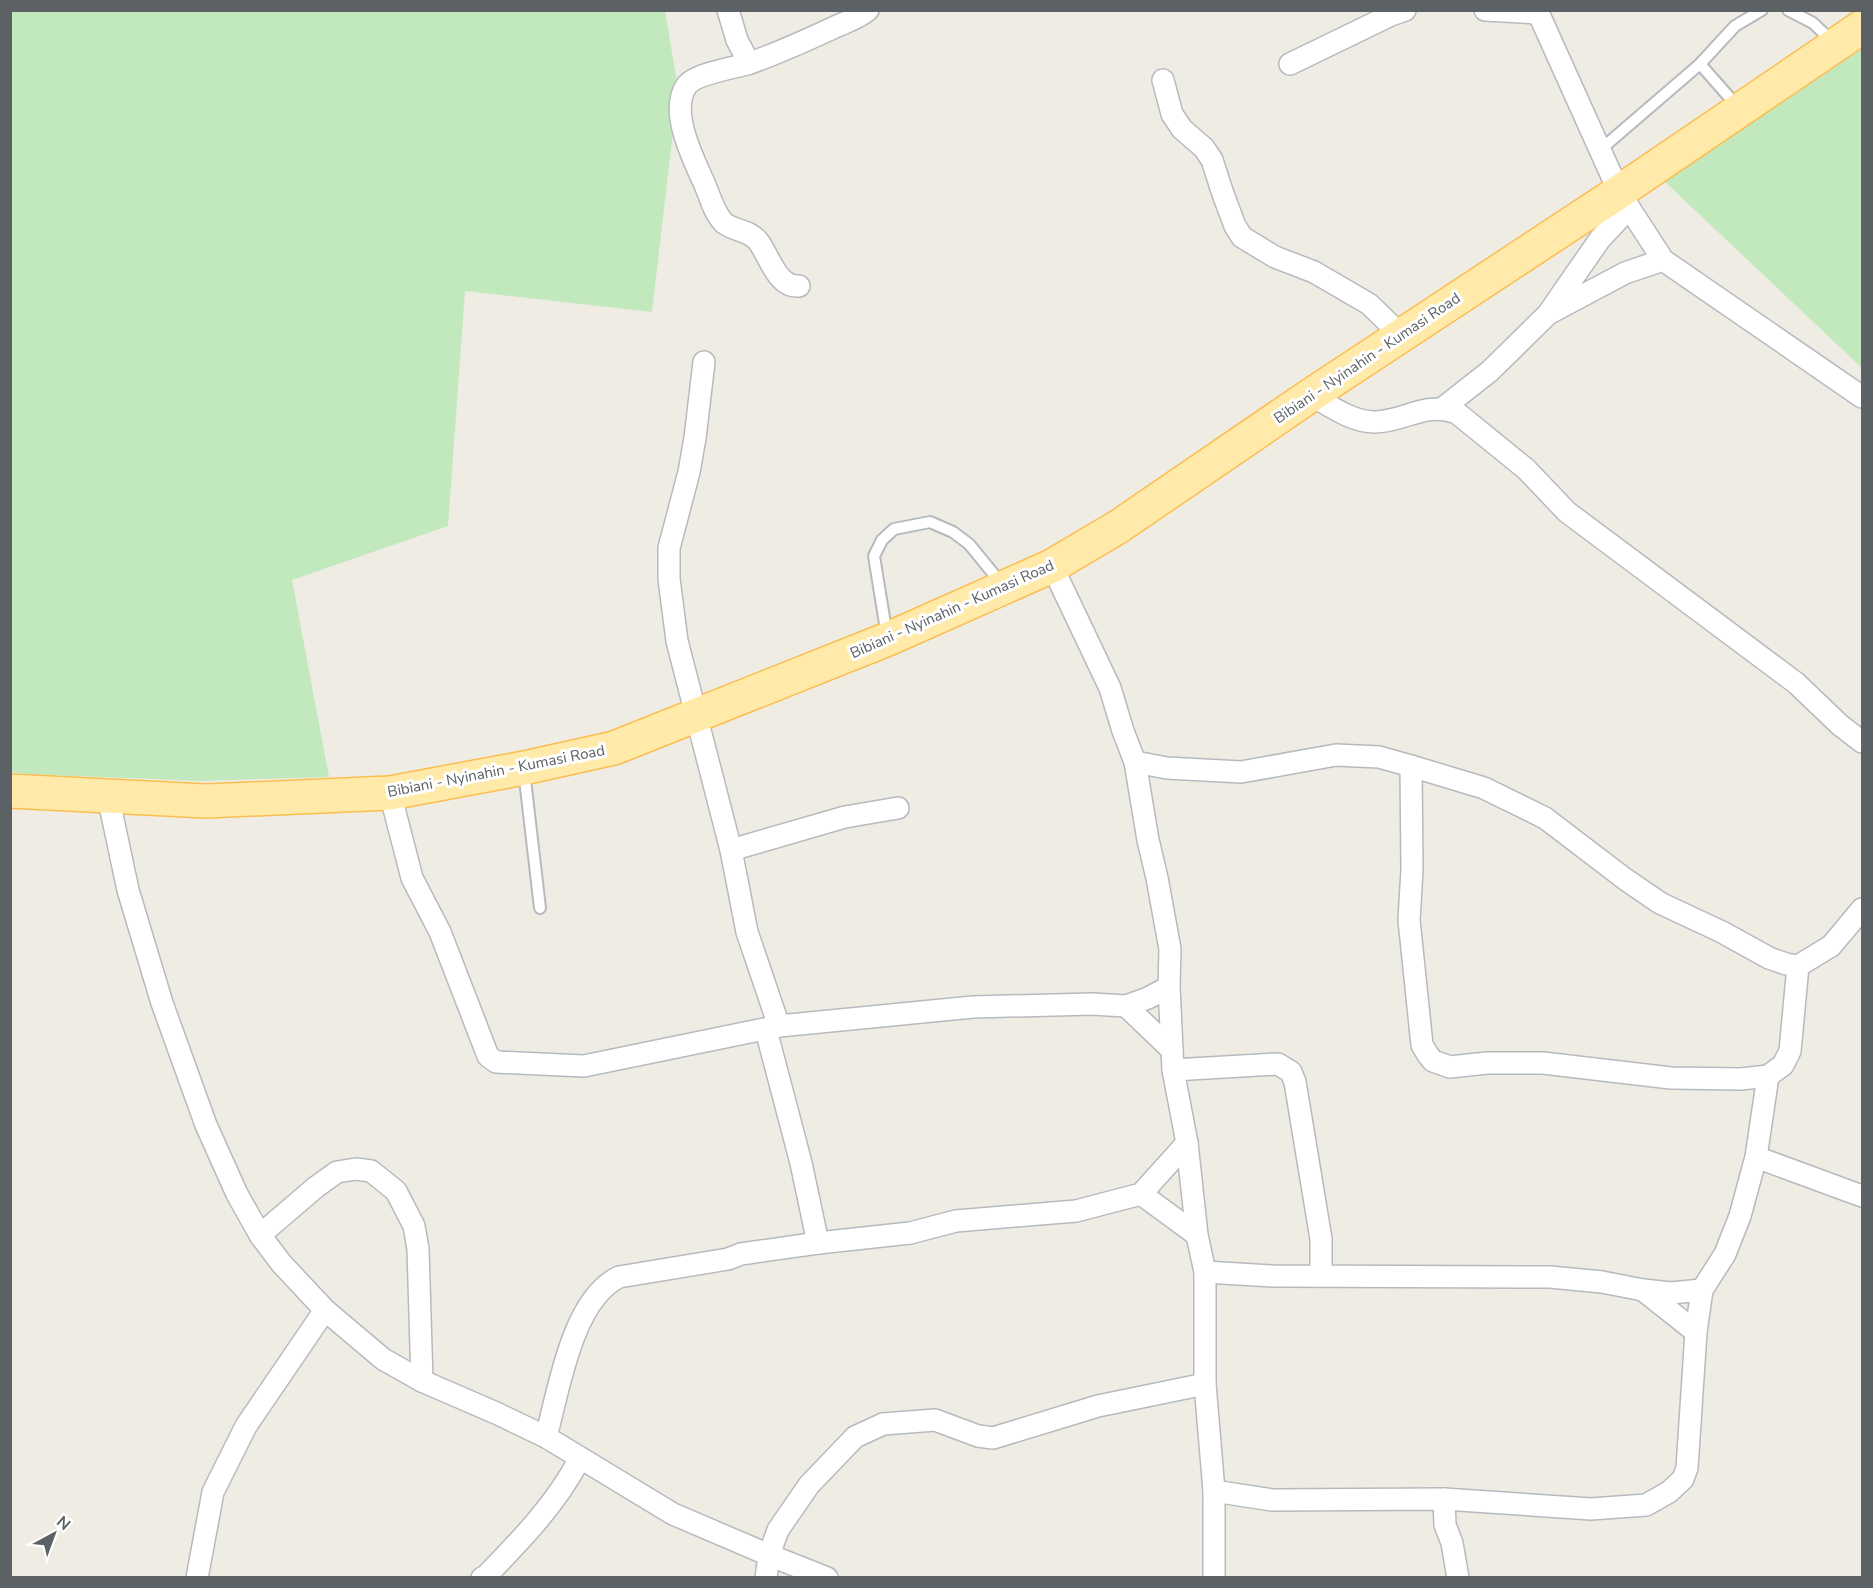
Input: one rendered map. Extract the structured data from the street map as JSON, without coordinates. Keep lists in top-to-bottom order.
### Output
{
  "streets": {
    "main road": ["Bibiani - Nyinahin - Kumasi Road"]
  },
  "north": "top right"
}
